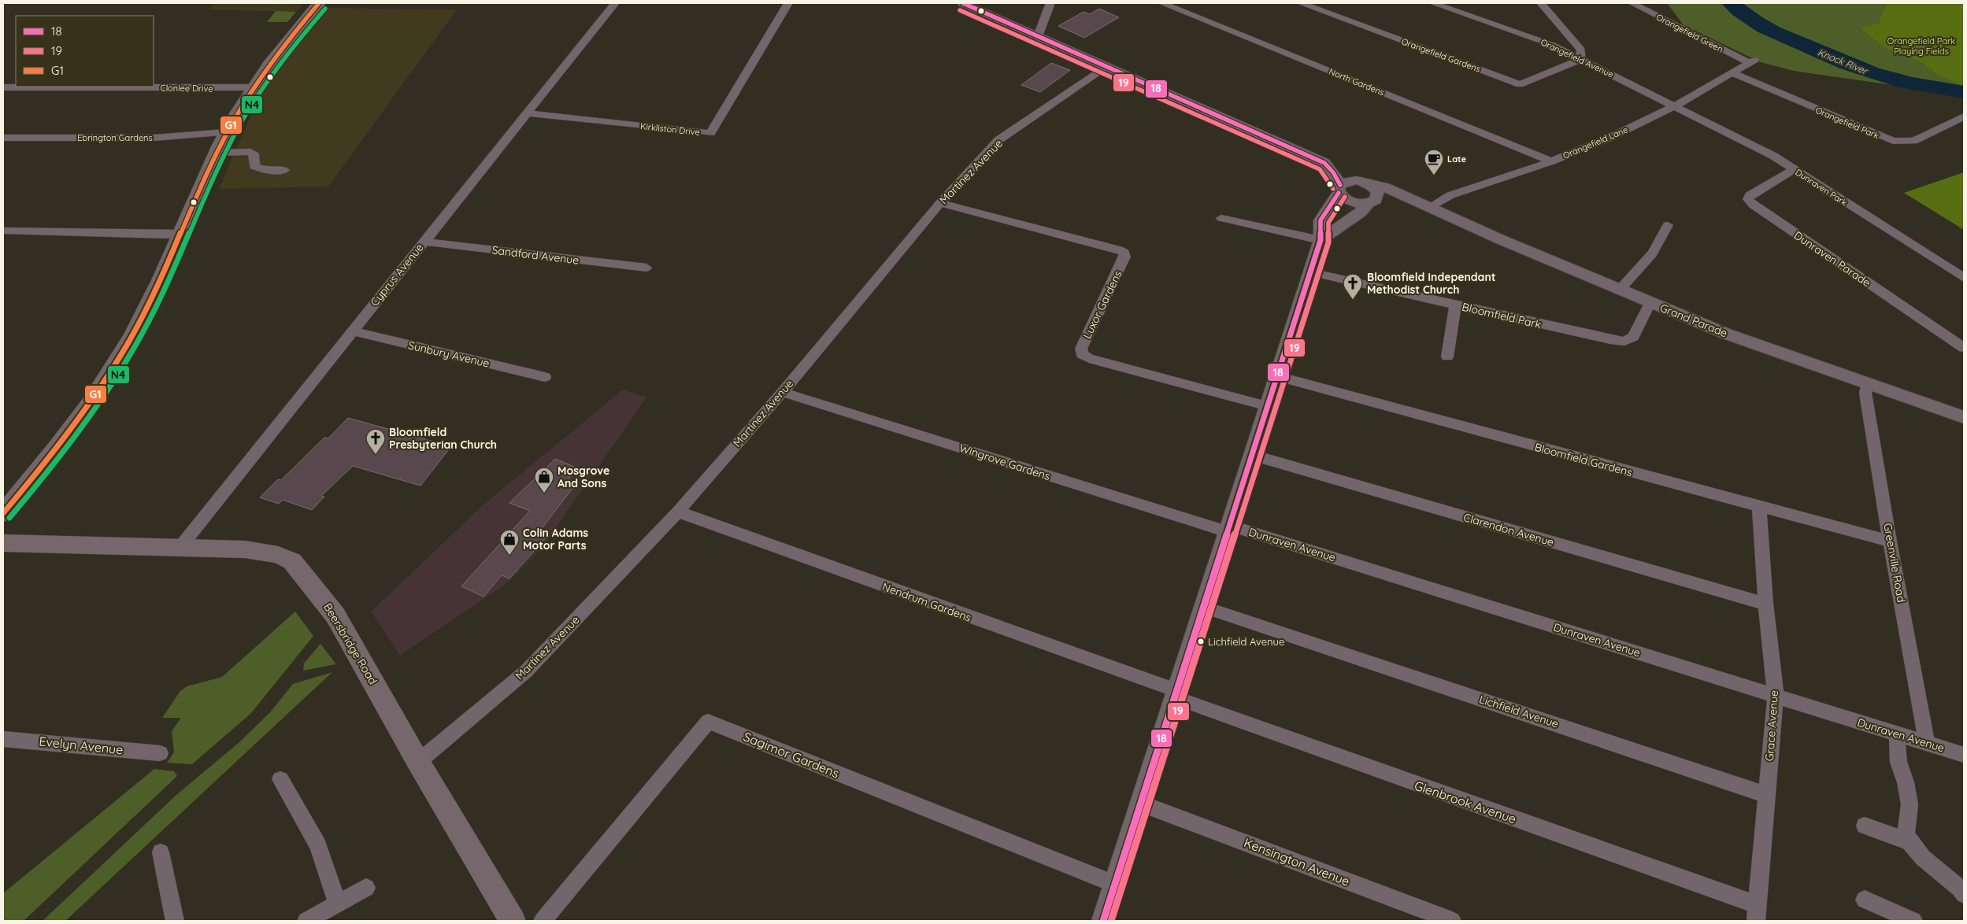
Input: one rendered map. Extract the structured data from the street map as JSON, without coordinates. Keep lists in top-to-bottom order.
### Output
{
  "streets": {
    "main road": ["Beersbridge Road"],
    "street": [
      "Orangefield Green",
      "Orangefield Gardens",
      "Orangefield Avenue",
      "North Gardens",
      "Clonlee Drive",
      "Orangefield Park",
      "Kirkliston Drive",
      "Ebrington Gardens",
      "Orangefield Lane",
      "Martinez Avenue",
      "Dunraven Park",
      "Sandford Avenue",
      "Dunraven Parade",
      "Cyprus Avenue",
      "Luxor Gardens",
      "Bloomfield Park",
      "Grand Parade",
      "Sunbury Avenue",
      "Bloomfield Gardens",
      "Wingrove Gardens",
      "Clarendon Avenue",
      "Dunraven Avenue",
      "Greenville Road",
      "Nendrum Gardens",
      "Lichfield Avenue",
      "Grace Avenue",
      "Evelyn Avenue",
      "Sagimor Gardens",
      "Glenbrook Avenue",
      "Kensington Avenue"
    ]
  },
  "crossings": [
    ["Orangefield Green", "Orangefield Lane"],
    ["Orangefield Gardens", "Orangefield Avenue"],
    ["Orangefield Avenue", "Orangefield Lane"],
    ["Orangefield Avenue", "Dunraven Park"],
    ["North Gardens", "Orangefield Lane"],
    ["Orangefield Park", "Orangefield Lane"],
    ["Kirkliston Drive", "Cyprus Avenue"],
    ["Orangefield Lane", "Dunraven Park"],
    ["Orangefield Lane", "Grand Parade"],
    ["Martinez Avenue", "Luxor Gardens"],
    ["Martinez Avenue", "Wingrove Gardens"],
    ["Martinez Avenue", "Nendrum Gardens"],
    ["Martinez Avenue", "Beersbridge Road"],
    ["Dunraven Park", "Dunraven Parade"],
    ["Sandford Avenue", "Cyprus Avenue"],
    ["Cyprus Avenue", "Sunbury Avenue"],
    ["Cyprus Avenue", "Beersbridge Road"],
    ["Bloomfield Park", "Grand Parade"],
    ["Grand Parade", "Greenville Road"],
    ["Bloomfield Gardens", "Greenville Road"],
    ["Bloomfield Gardens", "Grace Avenue"],
    ["Wingrove Gardens", "Dunraven Avenue"],
    ["Clarendon Avenue", "Grace Avenue"],
    ["Dunraven Avenue", "Greenville Road"],
    ["Dunraven Avenue", "Grace Avenue"],
    ["Nendrum Gardens", "Glenbrook Avenue"],
    ["Lichfield Avenue", "Grace Avenue"],
    ["Grace Avenue", "Glenbrook Avenue"]
  ],
  "water": ["Knock River"],
  "parks": ["Orangefield Park Playing Fields"],
  "places": {
    "cafe": ["Late"],
    "church": ["Bloomfield Independant Methodist Church", "Bloomfield Presbyterian Church"],
    "shop": ["Mosgrove And Sons", "Colin Adams Motor Parts"],
    "other": ["Lichfield Avenue"]
  },
  "lines": [
    "transit line 18",
    "transit line G1",
    "transit line N4",
    "transit line 19"
  ],
  "legend": ["18", "19", "G1"]
}
